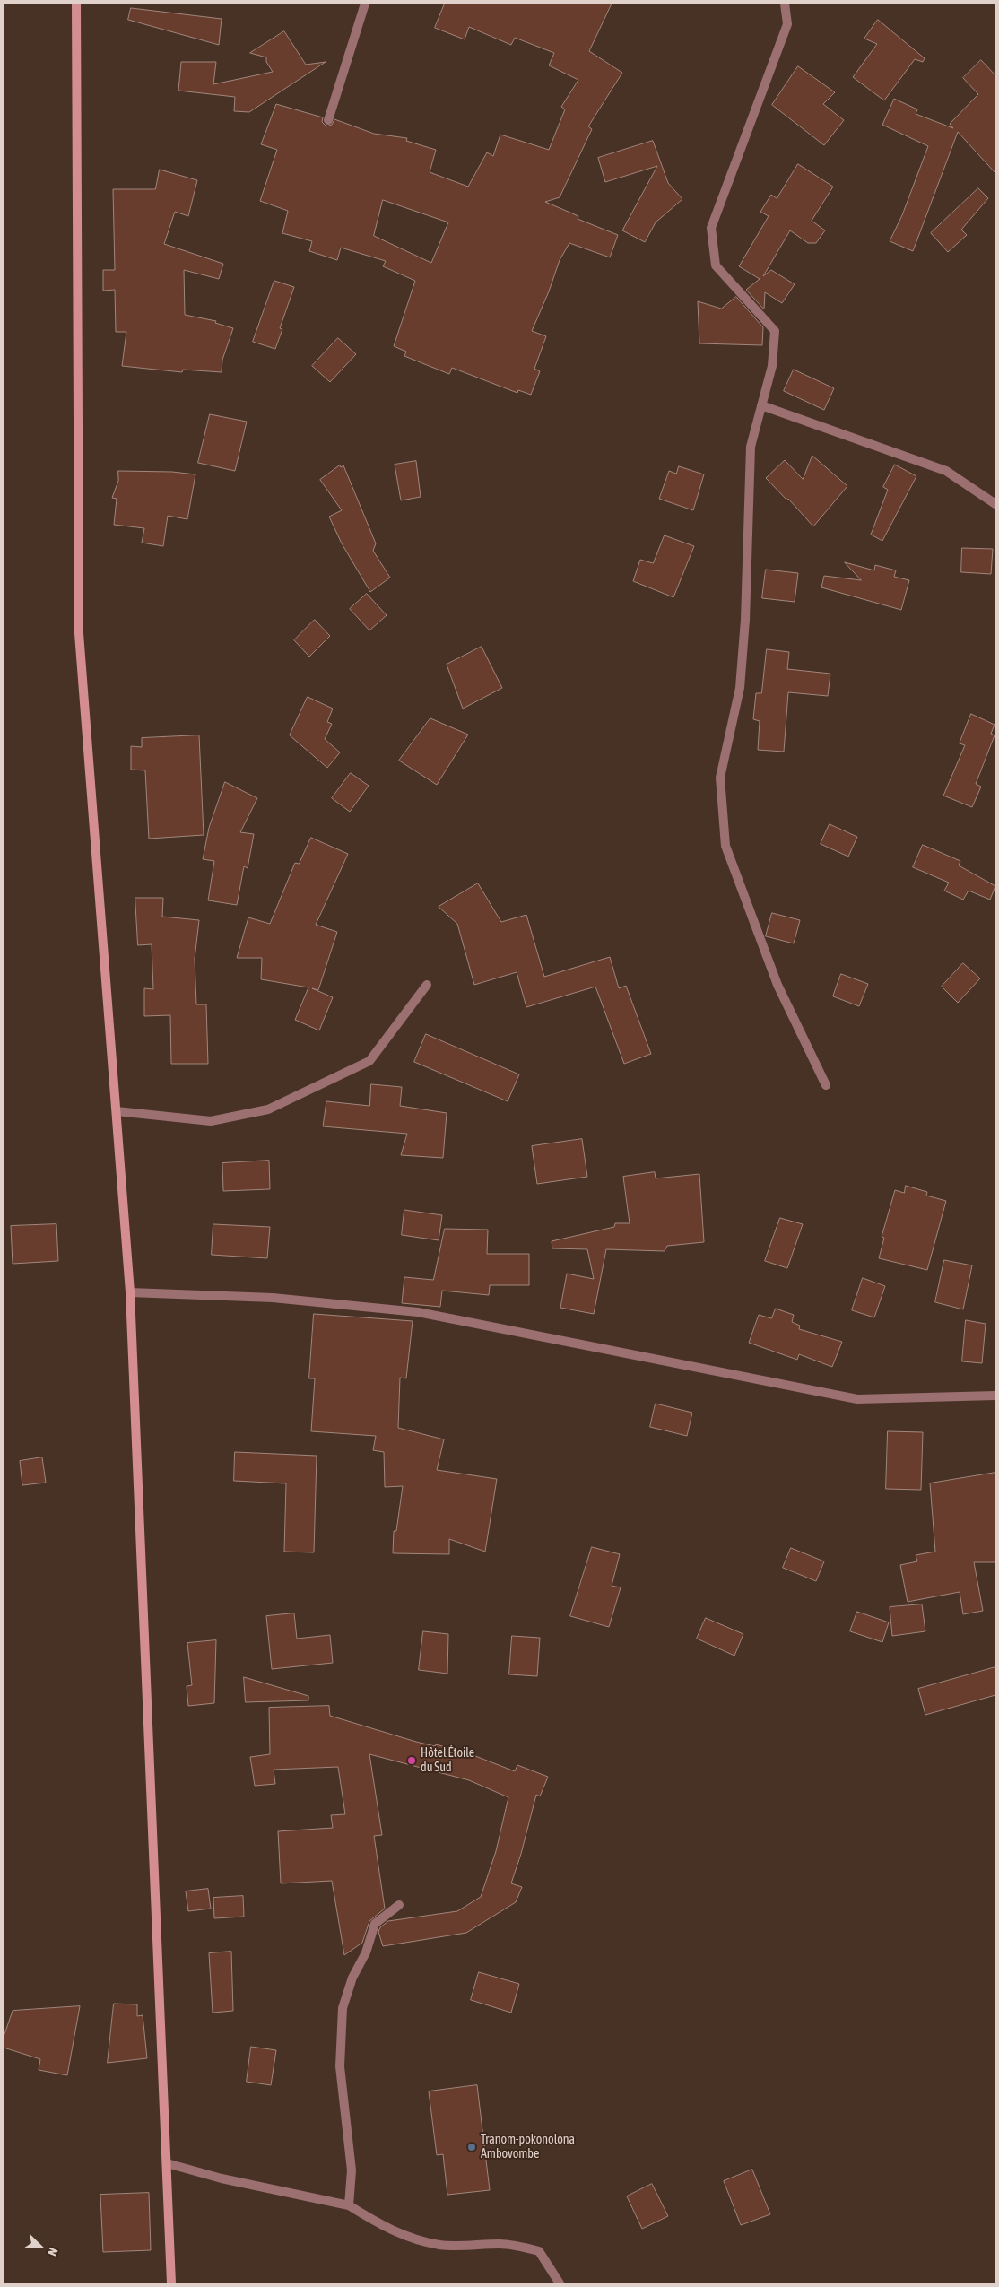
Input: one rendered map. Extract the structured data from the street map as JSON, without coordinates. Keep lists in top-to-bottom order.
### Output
{
  "places": ["Hôtel Étoile du Sud", "Tranom-pokonolona Ambovombe"],
  "north": "right"
}
